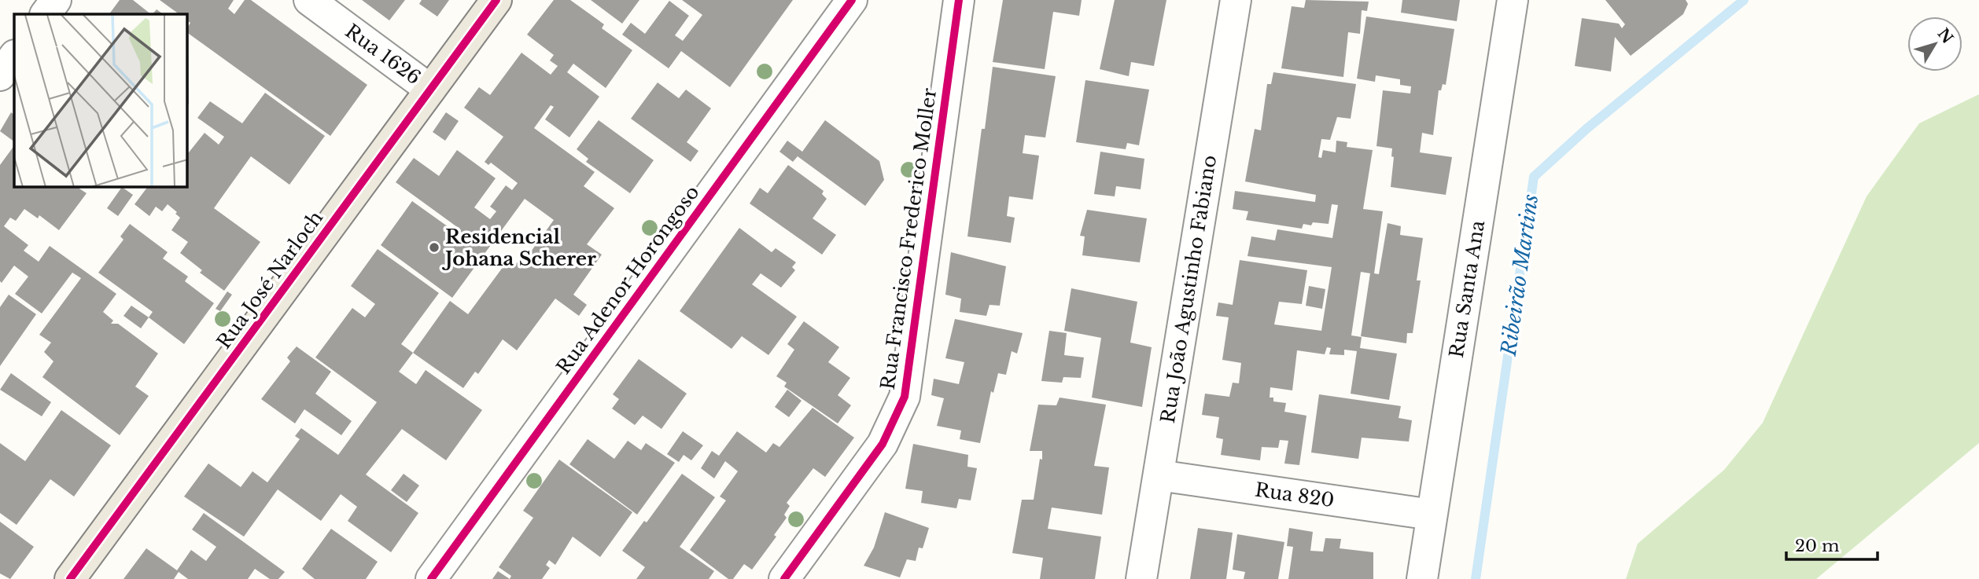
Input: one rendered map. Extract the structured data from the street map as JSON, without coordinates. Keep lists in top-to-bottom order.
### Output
{
  "streets": {
    "main road": ["Rua José Narloch"],
    "street": [
      "Rua 1626",
      "Rua Francisco Frederico Moller",
      "Rua Adenor Horongoso",
      "Rua João Agustinho Fabiano",
      "Rua Santa Ana",
      "Rua 820"
    ]
  },
  "crossings": [
    ["Rua 1626", "Rua José Narloch"],
    ["Rua João Agustinho Fabiano", "Rua 820"],
    ["Rua Santa Ana", "Rua 820"]
  ],
  "water": ["Ribeirão Martins"],
  "places": ["Residencial Johana Scherer"],
  "scale_bar": "20 m",
  "north": "top right"
}
